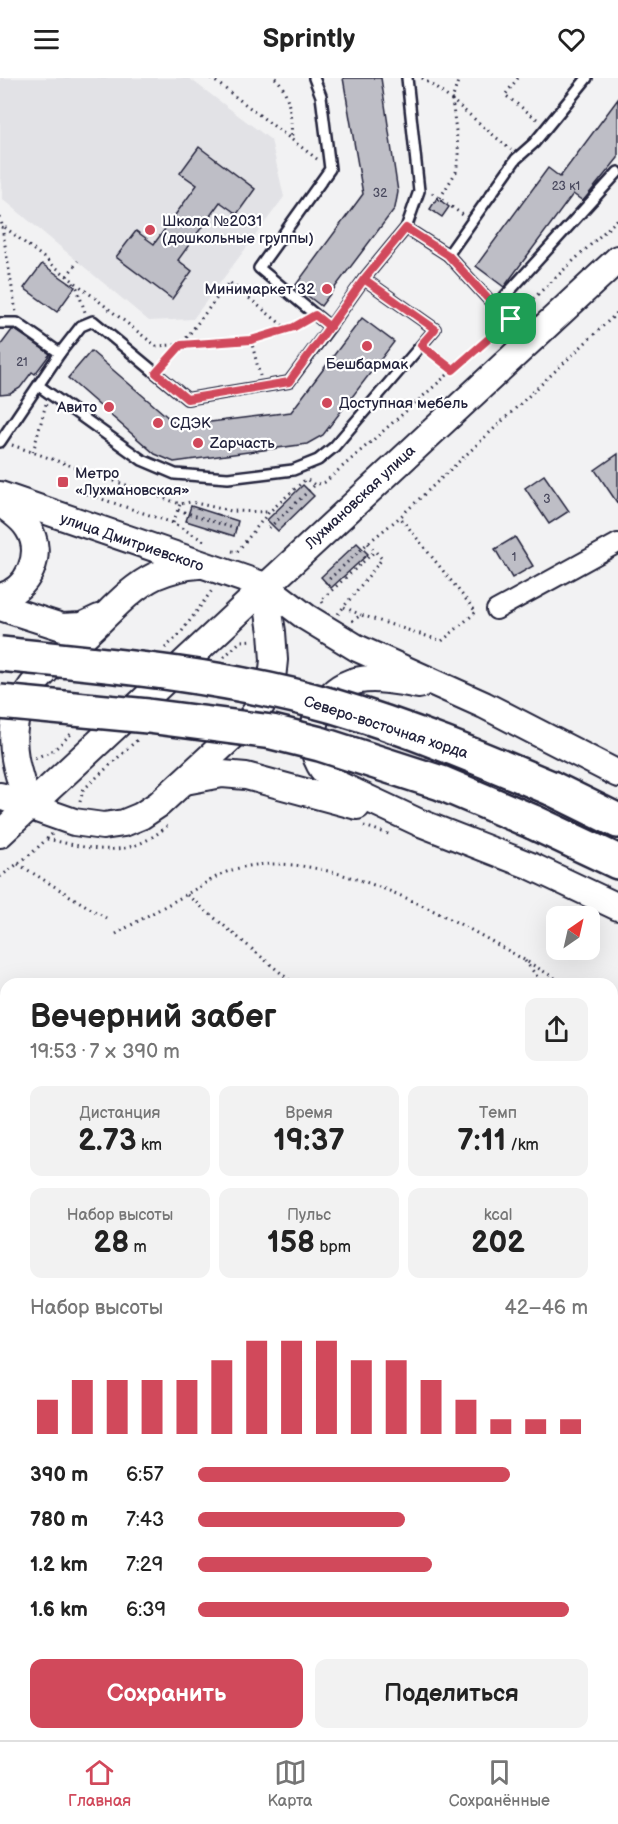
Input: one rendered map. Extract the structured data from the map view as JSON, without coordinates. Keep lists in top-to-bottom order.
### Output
{
  "streets": {
    "highway": ["Северо-восточная хорда"],
    "street": ["Лухмановская улица", "улица Дмитриевского"]
  },
  "crossings": [
    ["Лухмановская улица", "улица Дмитриевского"]
  ],
  "places": {
    "other": [
      "Школа №2031 (дошкольные группы)",
      "Минимаркет 32",
      "Бешбармак",
      "Доступная мебель",
      "Авито",
      "СДЭК",
      "Zapчасть"
    ],
    "transit": ["Метро «Лухмановская»"]
  },
  "house_numbers": [
    "23 к1",
    "32",
    "21",
    "3",
    "1"
  ],
  "north": "top right",
  "page": {
    "header": "Sprintly",
    "heading": ["Вечерний забег", "19:53 · 7 × 390 m"],
    "stats": [
      ["Дистанция", "2.73 km"],
      ["Время", "19:37"],
      ["Темп", "7:11 /km"],
      ["Набор высоты", "28 m"],
      ["Пульс", "158 bpm"],
      ["kcal", "202"]
    ],
    "chart": ["Набор высоты", "42–46 m"],
    "list": [
      {
        "name": "390 m",
        "note": "6:57"
      },
      {
        "name": "780 m",
        "note": "7:43"
      },
      {
        "name": "1.2 km",
        "note": "7:29"
      },
      {
        "name": "1.6 km",
        "note": "6:39"
      }
    ],
    "buttons": ["Сохранить", "Поделиться"],
    "tabs": ["Главная", "Карта", "Сохранённые"]
  }
}
